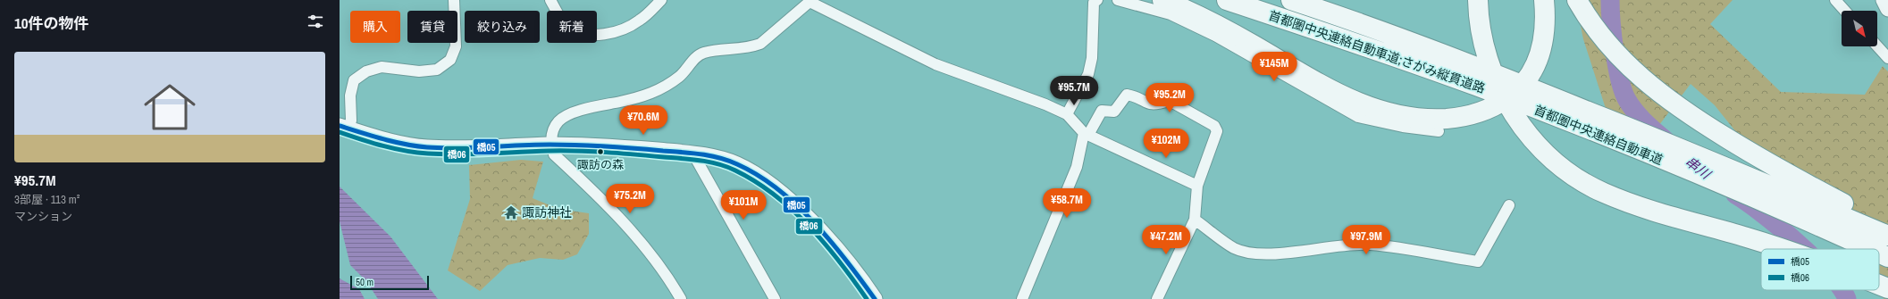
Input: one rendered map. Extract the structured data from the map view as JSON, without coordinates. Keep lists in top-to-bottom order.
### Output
{
  "streets": {
    "highway": ["首都圏中央連絡自動車道;さがみ縦貫道路", "首都圏中央連絡自動車道"]
  },
  "crossings": [
    ["首都圏中央連絡自動車道;さがみ縦貫道路", "首都圏中央連絡自動車道"]
  ],
  "water": ["串川"],
  "places": {
    "other": ["諏訪の森"],
    "temple": ["諏訪神社"]
  },
  "lines": ["transit line 橋05", "transit line 橋06"],
  "legend": ["橋05", "橋06"],
  "scale_bar": "50 m",
  "north": "bottom right",
  "page": {
    "heading": "10件の物件",
    "chip": [
      "購入",
      "賃貸",
      "絞り込み",
      "新着"
    ],
    "list": [
      {
        "name": "¥95.7M",
        "note": "3部屋 · 113 m² · マンション"
      }
    ],
    "price": [
      "¥145M",
      "¥95.7M",
      "¥95.2M",
      "¥70.6M",
      "¥102M",
      "¥75.2M",
      "¥58.7M",
      "¥101M",
      "¥47.2M",
      "¥97.9M"
    ],
    "scale": "50 m"
  }
}
